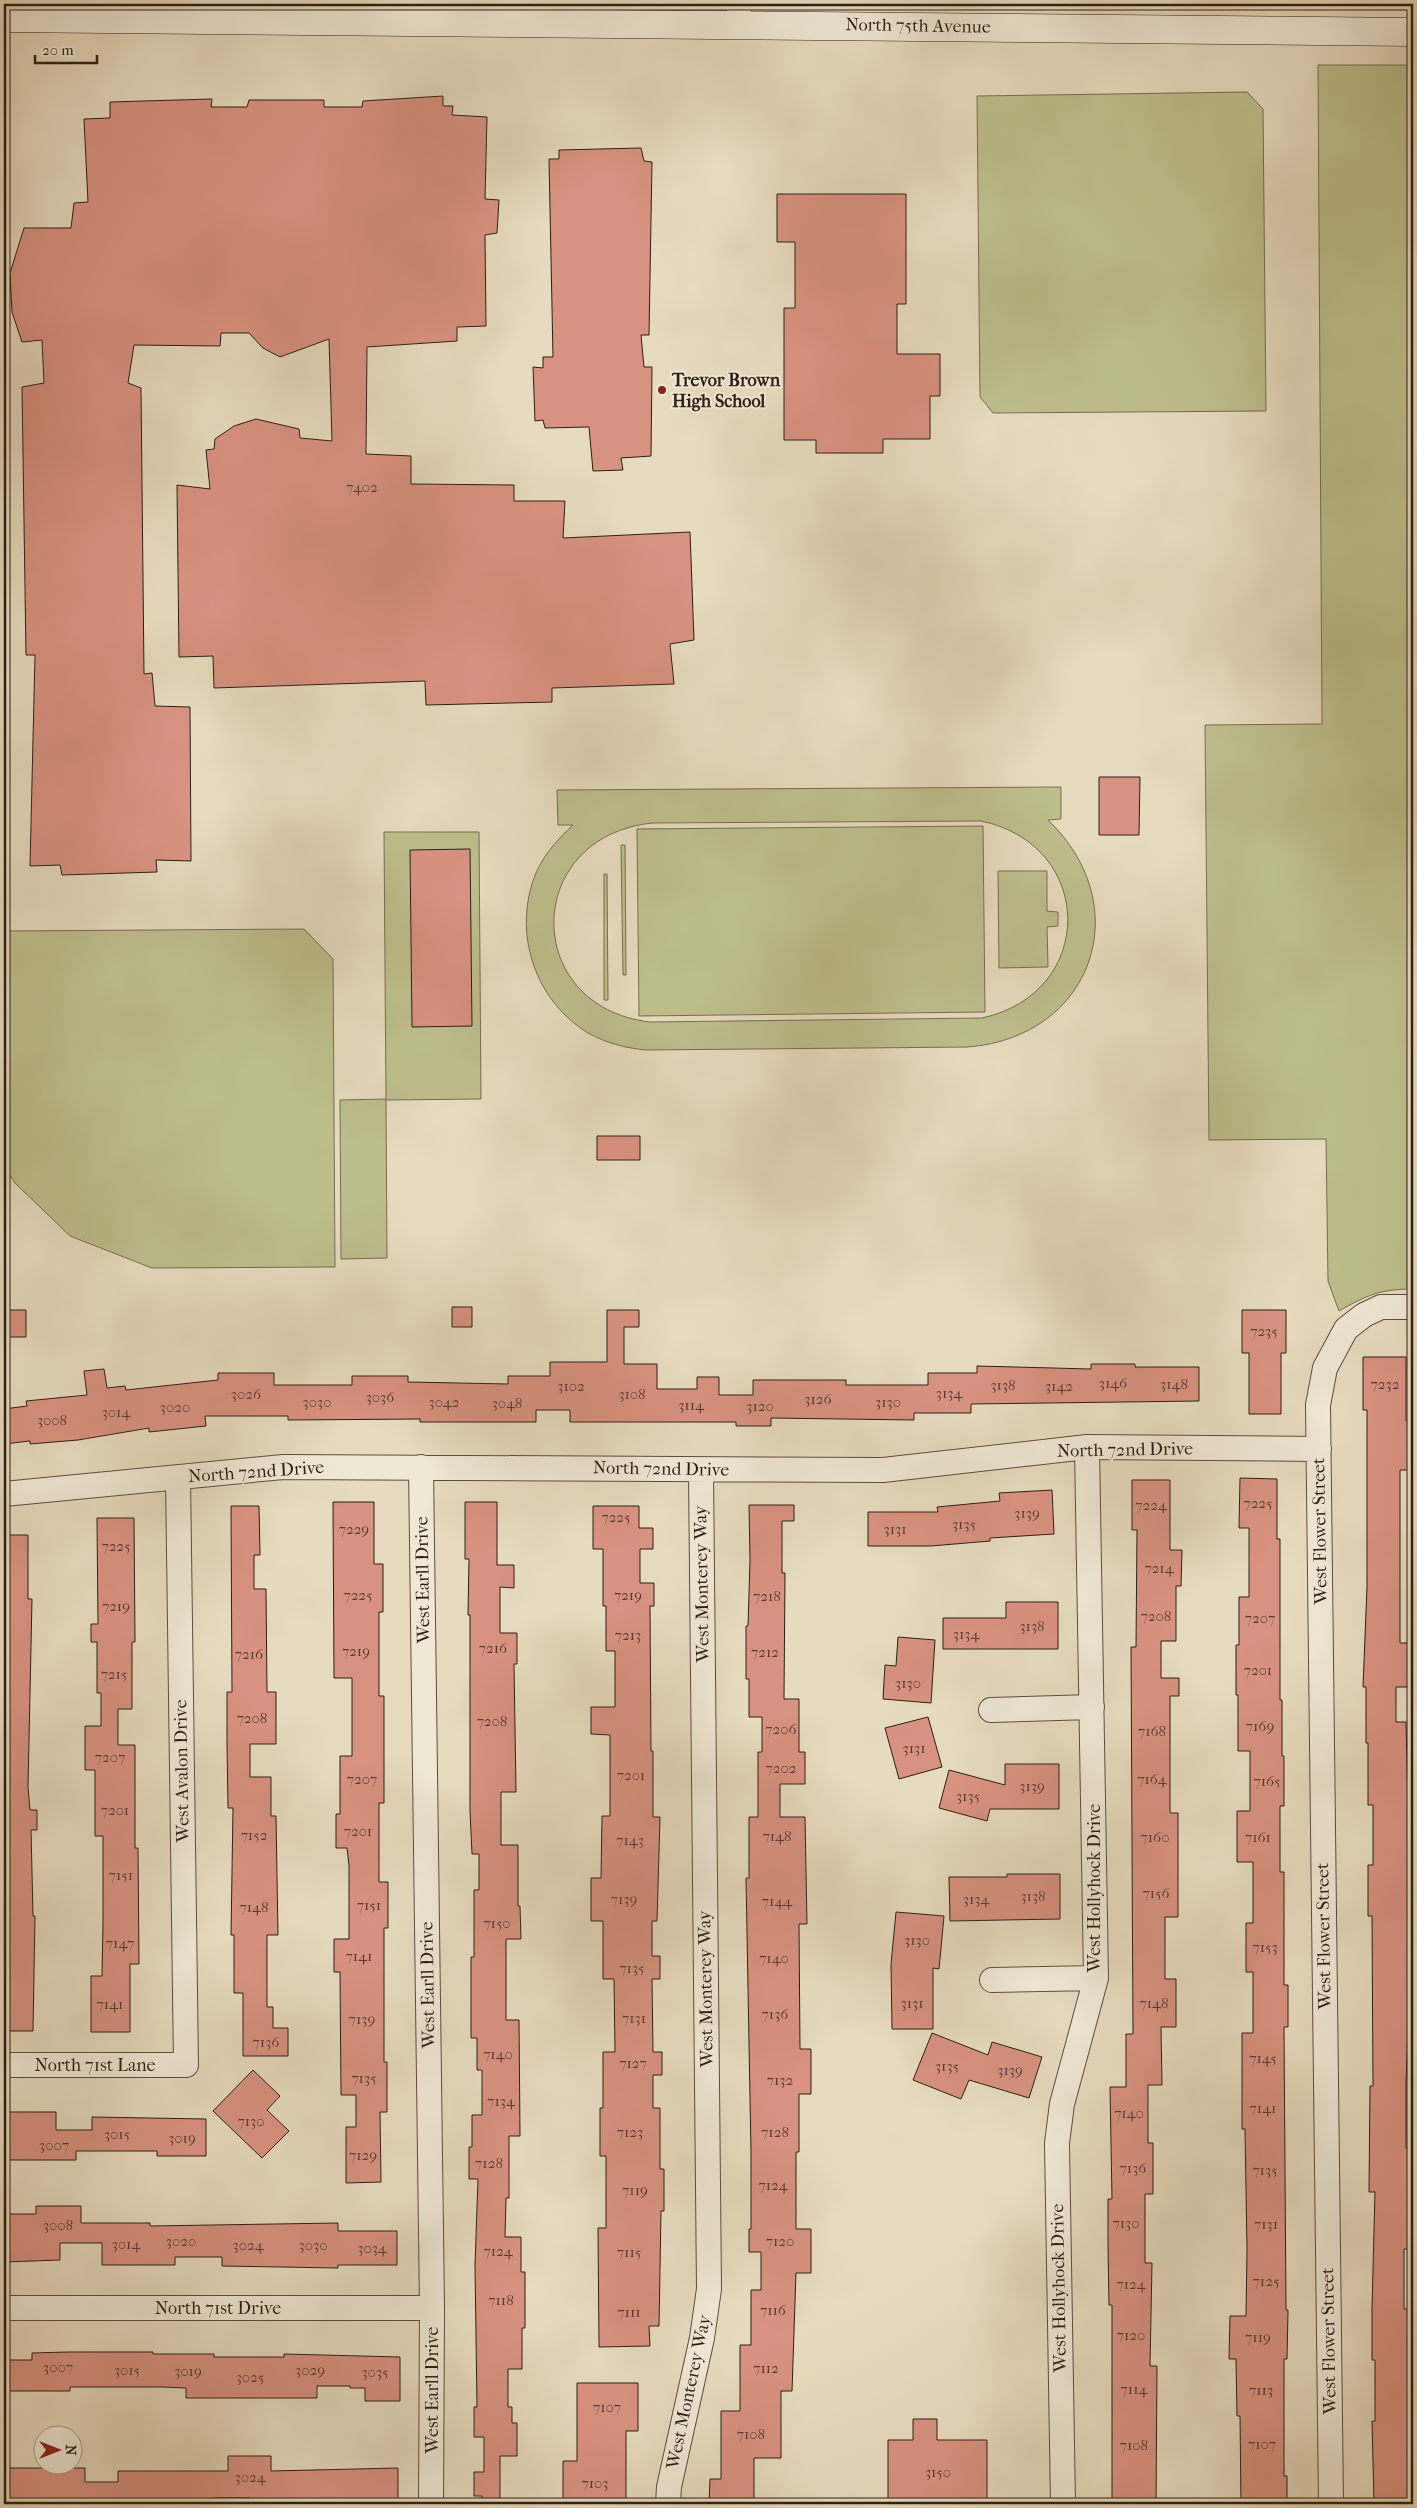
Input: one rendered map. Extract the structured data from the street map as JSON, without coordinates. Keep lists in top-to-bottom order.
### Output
{
  "streets": {
    "main road": ["North 75th Avenue"],
    "street": [
      "North 72nd Drive",
      "West Flower Street",
      "West Earll Drive",
      "West Monterey Way",
      "West Avalon Drive",
      "West Hollyhock Drive",
      "North 71st Lane",
      "North 71st Drive"
    ]
  },
  "crossings": [
    ["North 72nd Drive", "West Flower Street"],
    ["North 72nd Drive", "West Earll Drive"],
    ["North 72nd Drive", "West Monterey Way"],
    ["North 72nd Drive", "West Avalon Drive"],
    ["North 72nd Drive", "West Hollyhock Drive"],
    ["West Earll Drive", "North 71st Drive"],
    ["West Avalon Drive", "North 71st Lane"]
  ],
  "places": ["Trevor Brown High School"],
  "house_numbers": [
    "7402",
    "7235",
    "3146",
    "3148",
    "7232",
    "3138",
    "3102",
    "3142",
    "3134",
    "3026",
    "3108",
    "3036",
    "3126",
    "3030",
    "3042",
    "3130",
    "3048",
    "3114",
    "3120",
    "3020",
    "3014",
    "3008",
    "7225",
    "7224",
    "3139",
    "7225",
    "3135",
    "7229",
    "3131",
    "7225",
    "7214",
    "7225",
    "7219",
    "7218",
    "7219",
    "7208",
    "7207",
    "3138",
    "3134",
    "7213",
    "7216",
    "7219",
    "7212",
    "7216",
    "7201",
    "7215",
    "3130",
    "7208",
    "7208",
    "7169",
    "7206",
    "7168",
    "3131",
    "7207",
    "7202",
    "7201",
    "7207",
    "7164",
    "7165",
    "3139",
    "3135",
    "7201",
    "7201",
    "7152",
    "7148",
    "7160",
    "7161",
    "7143",
    "7151",
    "7156",
    "3138",
    "7139",
    "3134",
    "7144",
    "7151",
    "7148",
    "7150",
    "3130",
    "7147",
    "7153",
    "7141",
    "7140",
    "7135",
    "3131",
    "7148",
    "7141",
    "7136",
    "7131",
    "7139",
    "7136",
    "7140",
    "7145",
    "7127",
    "3135",
    "3139",
    "7135",
    "7132",
    "7134",
    "7141",
    "7140",
    "7130",
    "7123",
    "7128",
    "3015",
    "3019",
    "3007",
    "7129",
    "7128",
    "7136",
    "7135",
    "7124",
    "7119",
    "7130",
    "7131",
    "3008",
    "3020",
    "7120",
    "3014",
    "3024",
    "3030",
    "3034",
    "7124",
    "7115",
    "7125",
    "7124",
    "7118",
    "7116",
    "7111",
    "7120",
    "7119",
    "3007",
    "7112",
    "3015",
    "3029",
    "3019",
    "3035",
    "3025",
    "7114",
    "7113",
    "7107",
    "7108",
    "7107",
    "7108",
    "3150",
    "3024",
    "7103"
  ],
  "scale_bar": "20 m",
  "north": "right"
}
